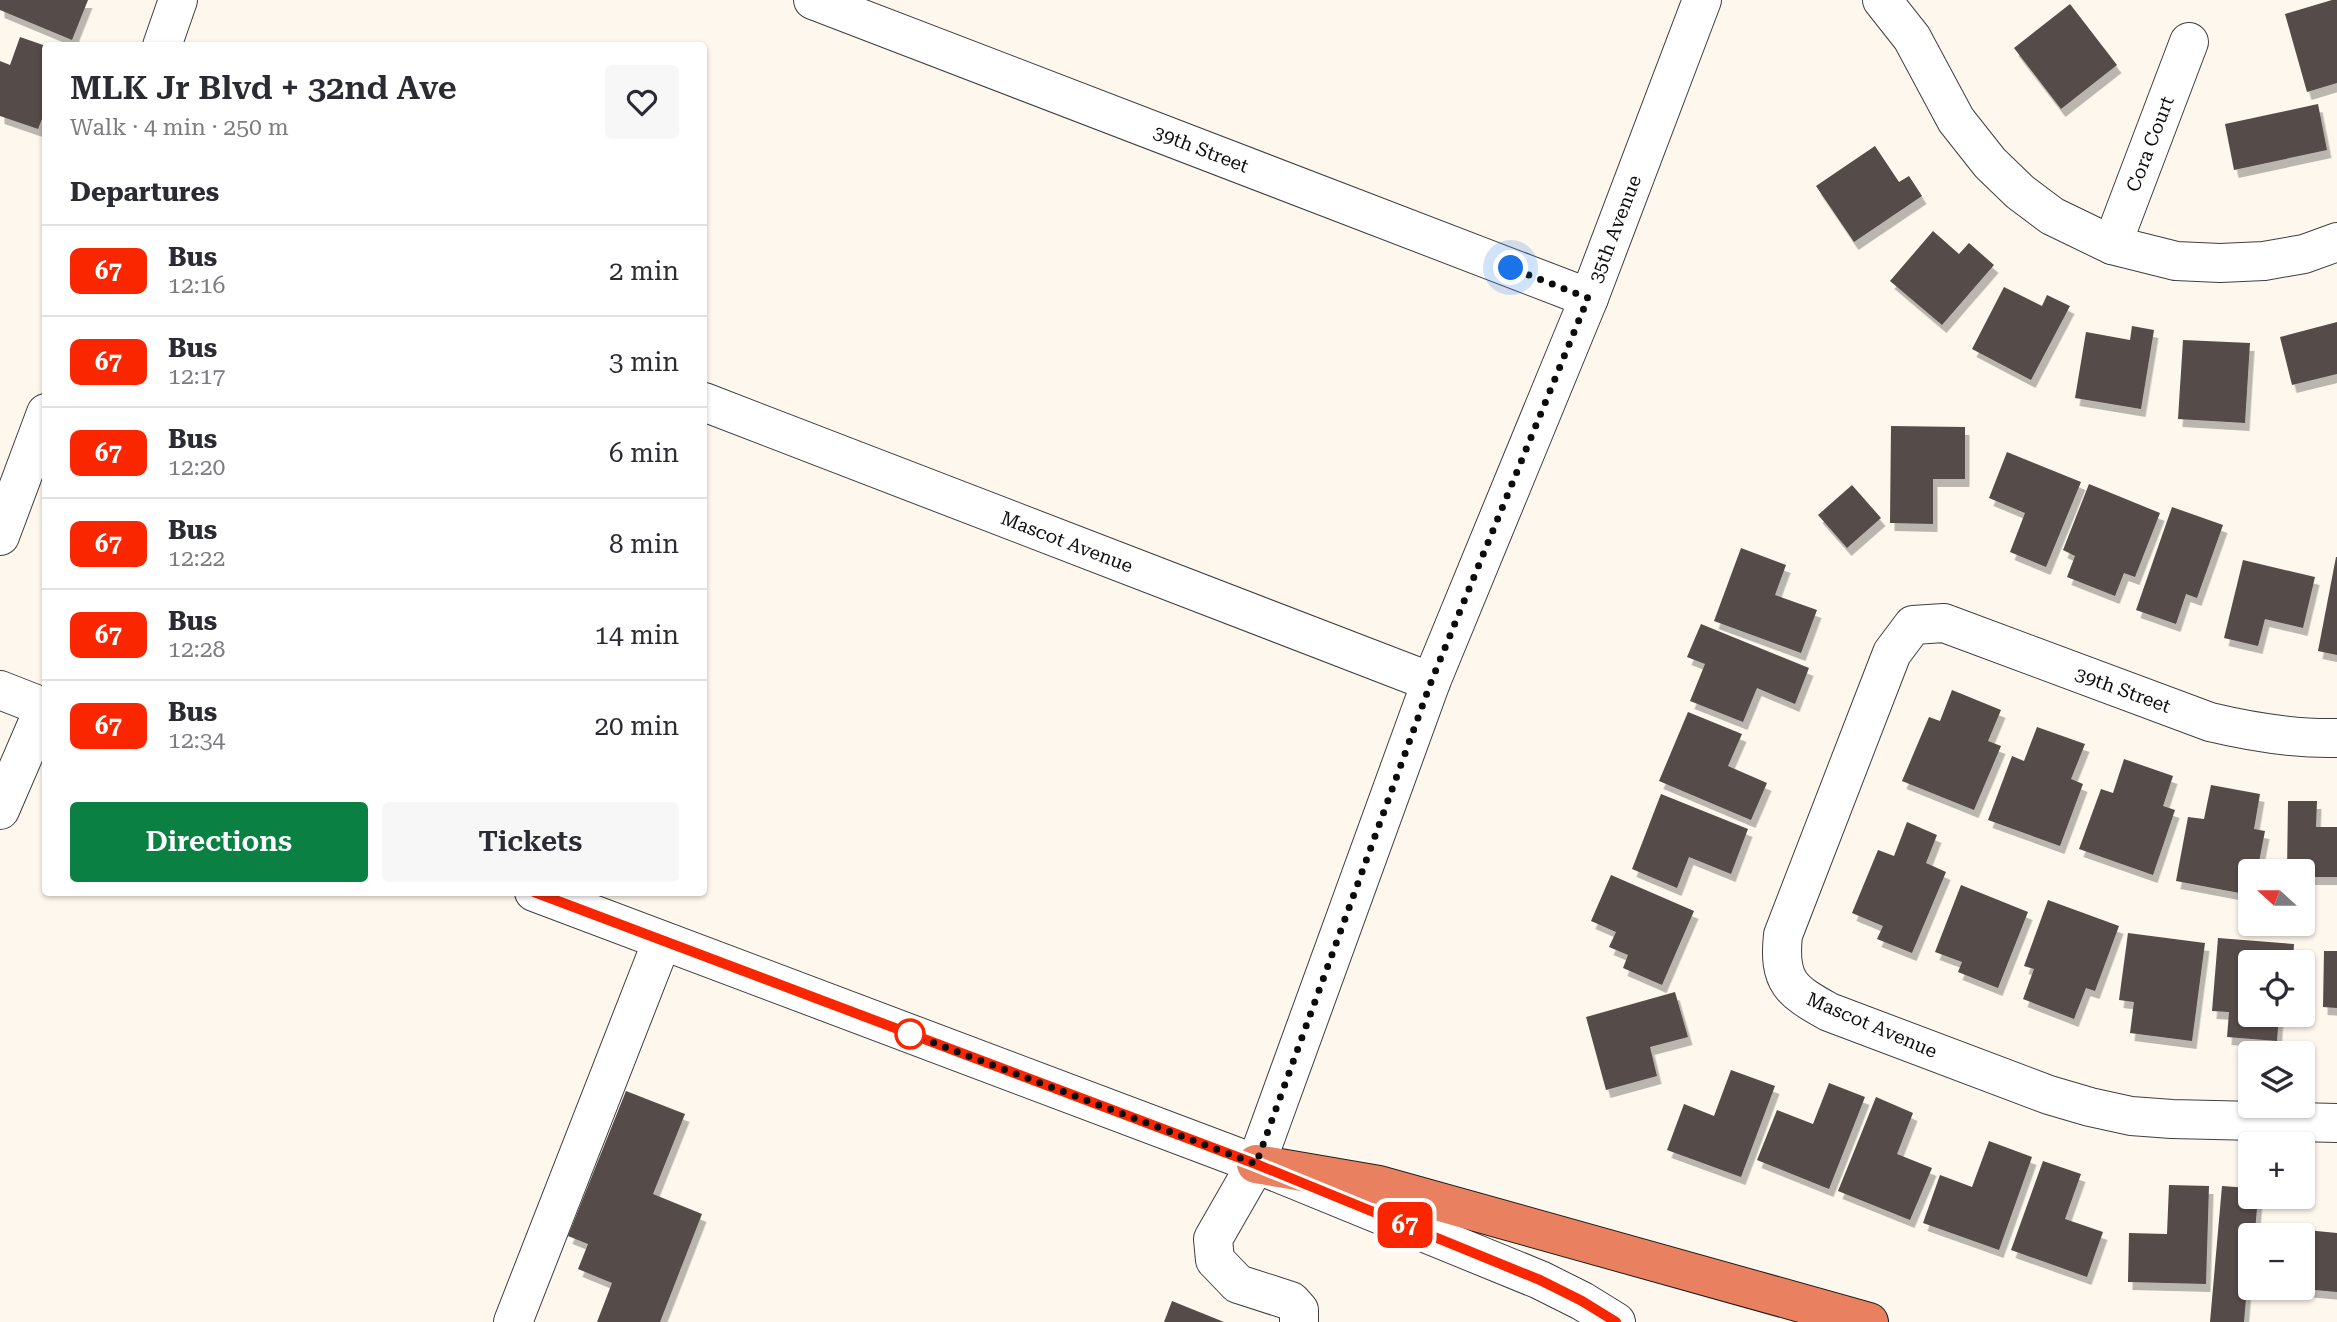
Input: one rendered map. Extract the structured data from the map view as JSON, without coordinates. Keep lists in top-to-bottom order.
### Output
{
  "streets": {
    "street": [
      "Cora Court",
      "39th Street",
      "35th Avenue",
      "Mascot Avenue"
    ]
  },
  "crossings": [
    ["39th Street", "35th Avenue"],
    ["39th Street", "Mascot Avenue"],
    ["35th Avenue", "Mascot Avenue"]
  ],
  "lines": ["bus line 67"],
  "north": "left",
  "page": {
    "on_map": "67",
    "heading": [
      ["MLK Jr Blvd + 32nd Ave", "Walk · 4 min · 250 m"],
      "Departures"
    ],
    "list": [
      {
        "mark": "67",
        "name": "Bus",
        "note": "12:16",
        "value": "2 min"
      },
      {
        "mark": "67",
        "name": "Bus",
        "note": "12:17",
        "value": "3 min"
      },
      {
        "mark": "67",
        "name": "Bus",
        "note": "12:20",
        "value": "6 min"
      },
      {
        "mark": "67",
        "name": "Bus",
        "note": "12:22",
        "value": "8 min"
      },
      {
        "mark": "67",
        "name": "Bus",
        "note": "12:28",
        "value": "14 min"
      },
      {
        "mark": "67",
        "name": "Bus",
        "note": "12:34",
        "value": "20 min"
      }
    ],
    "buttons": ["Directions", "Tickets"],
    "map_buttons": ["+", "−"]
  }
}
